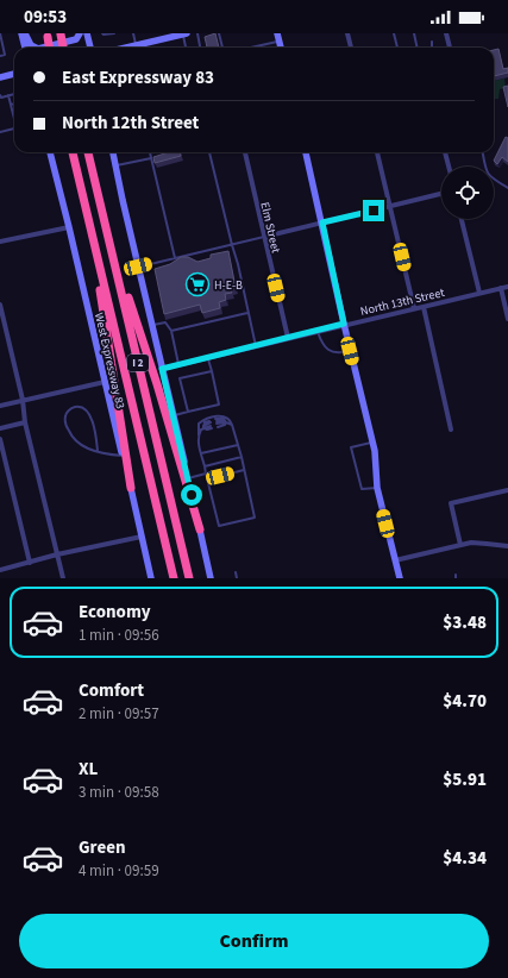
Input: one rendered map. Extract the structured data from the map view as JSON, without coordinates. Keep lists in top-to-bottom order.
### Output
{
  "streets": {
    "highway": ["I 2"],
    "main road": ["West Expressway 83"],
    "street": ["Elm Street", "North 13th Street"]
  },
  "crossings": [
    ["Elm Street", "North 13th Street"]
  ],
  "places": {
    "supermarket": ["H-E-B"]
  },
  "page": {
    "status": "09:53",
    "banner": ["East Expressway 83", "North 12th Street"],
    "list": [
      {
        "name": "Economy",
        "note": "1 min · 09:56",
        "value": "$3.48"
      },
      {
        "name": "Comfort",
        "note": "2 min · 09:57",
        "value": "$4.70"
      },
      {
        "name": "XL",
        "note": "3 min · 09:58",
        "value": "$5.91"
      },
      {
        "name": "Green",
        "note": "4 min · 09:59",
        "value": "$4.34"
      }
    ],
    "buttons": "Confirm"
  }
}
